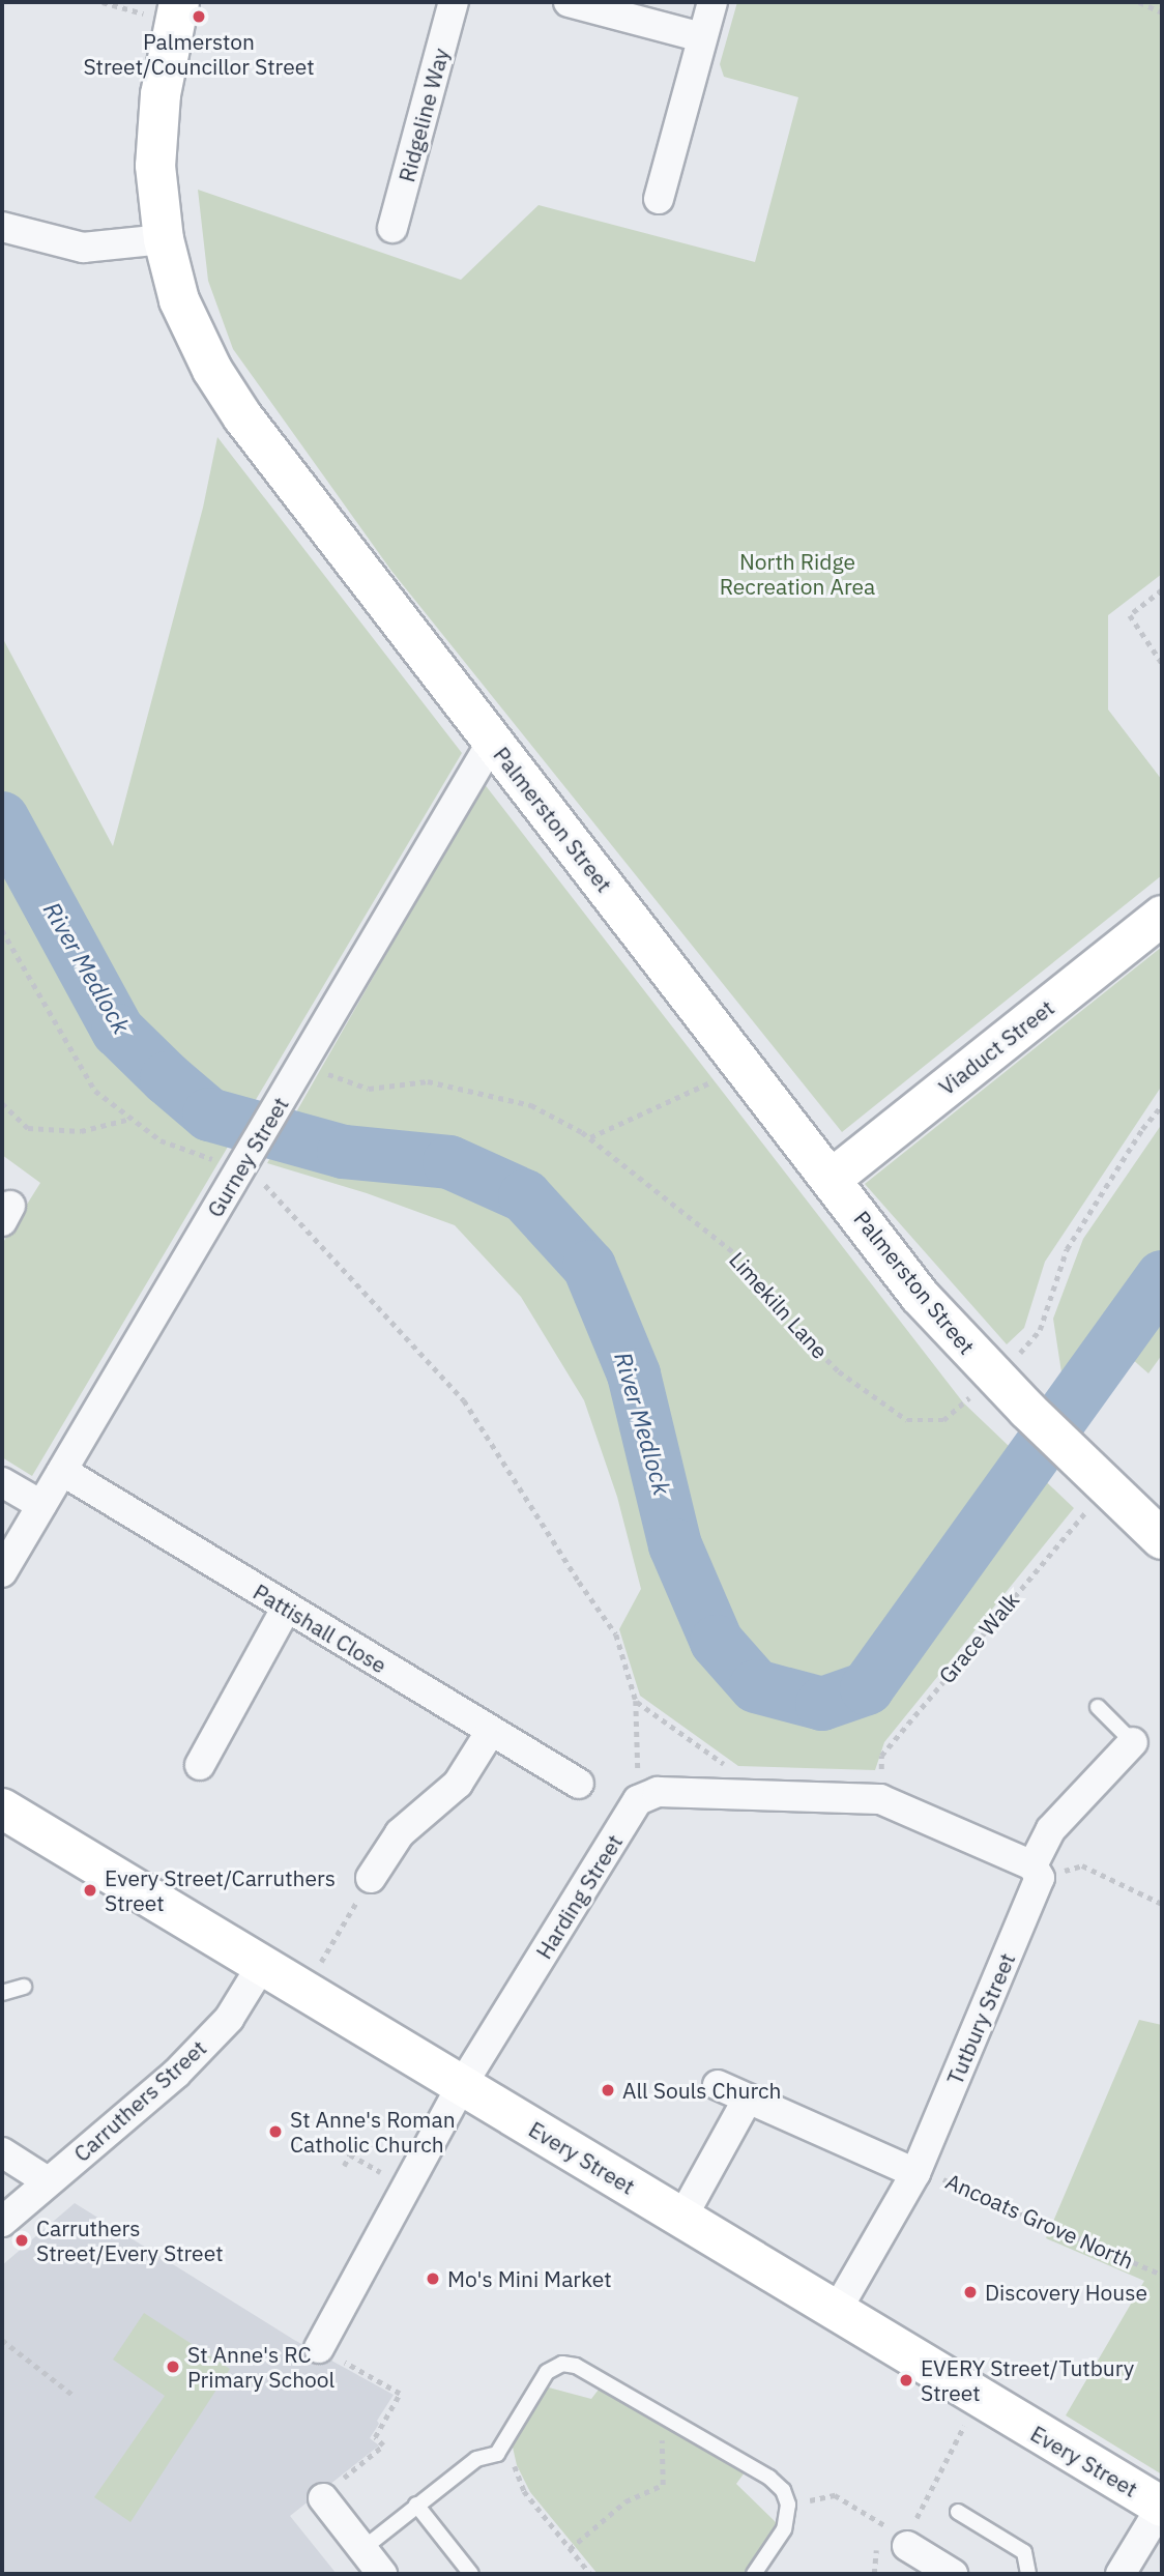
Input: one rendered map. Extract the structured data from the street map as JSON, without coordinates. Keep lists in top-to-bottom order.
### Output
{
  "streets": {
    "street": [
      "Ridgeline Way",
      "Palmerston Street",
      "Viaduct Street",
      "Gurney Street",
      "Pattishall Close",
      "Harding Street",
      "Tutbury Street",
      "Carruthers Street",
      "Every Street"
    ],
    "path": ["Limekiln Lane", "Grace Walk", "Ancoats Grove North"]
  },
  "crossings": [
    ["Palmerston Street", "Viaduct Street"],
    ["Palmerston Street", "Gurney Street"],
    ["Palmerston Street", "Limekiln Lane"],
    ["Palmerston Street", "Grace Walk"],
    ["Gurney Street", "Limekiln Lane"],
    ["Gurney Street", "Pattishall Close"],
    ["Harding Street", "Every Street"],
    ["Tutbury Street", "Every Street"],
    ["Tutbury Street", "Ancoats Grove North"],
    ["Carruthers Street", "Every Street"]
  ],
  "water": ["River Medlock"],
  "parks": ["North Ridge Recreation Area"],
  "places": [
    "Palmerston Street/Councillor Street",
    "Every Street/Carruthers Street",
    "All Souls Church",
    "St Anne's Roman Catholic Church",
    "Carruthers Street/Every Street",
    "Mo's Mini Market",
    "Discovery House",
    "St Anne's RC Primary School",
    "EVERY Street/Tutbury Street"
  ]
}
